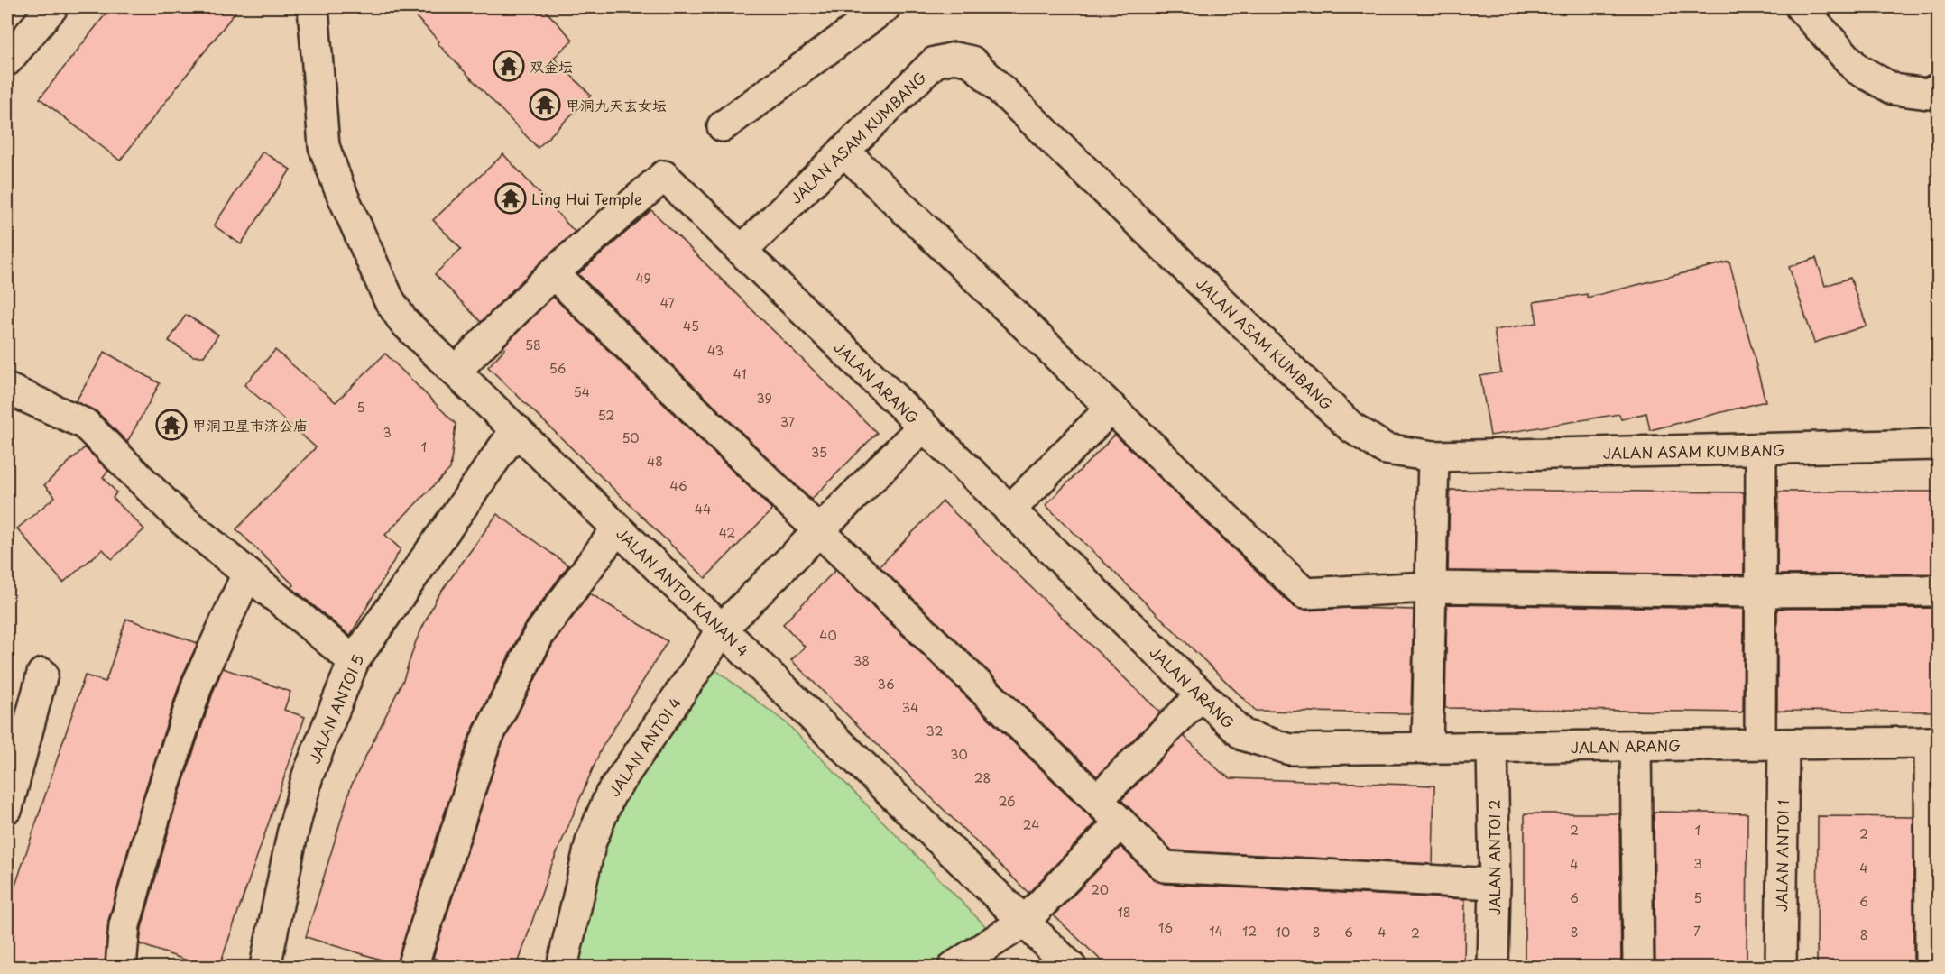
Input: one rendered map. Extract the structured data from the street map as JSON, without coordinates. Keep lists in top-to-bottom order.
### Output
{
  "streets": {
    "street": [
      "JALAN ASAM KUMBANG",
      "JALAN ARANG",
      "JALAN ANTOI KANAN 4",
      "JALAN ANTOI 5",
      "JALAN ANTOI 4",
      "JALAN ANTOI 1",
      "JALAN ANTOI 2"
    ]
  },
  "crossings": [
    ["JALAN ASAM KUMBANG", "JALAN ARANG"],
    ["JALAN ASAM KUMBANG", "JALAN ANTOI 1"],
    ["JALAN ARANG", "JALAN ANTOI 4"],
    ["JALAN ARANG", "JALAN ANTOI 1"],
    ["JALAN ARANG", "JALAN ANTOI 2"],
    ["JALAN ANTOI KANAN 4", "JALAN ANTOI 5"],
    ["JALAN ANTOI KANAN 4", "JALAN ANTOI 4"]
  ],
  "places": {
    "temple": [
      "双金坛",
      "甲洞九天玄女坛",
      "Ling Hui Temple",
      "甲洞卫星市济公庙"
    ]
  },
  "house_numbers": [
    "49",
    "47",
    "45",
    "58",
    "43",
    "56",
    "41",
    "54",
    "39",
    "5",
    "52",
    "37",
    "3",
    "50",
    "1",
    "35",
    "48",
    "46",
    "44",
    "42",
    "40",
    "38",
    "36",
    "34",
    "32",
    "30",
    "28",
    "26",
    "24",
    "2",
    "1",
    "2",
    "3",
    "4",
    "4",
    "20",
    "6",
    "5",
    "6",
    "18",
    "16",
    "14",
    "12",
    "7",
    "10",
    "8",
    "6",
    "4",
    "8",
    "2",
    "8"
  ]
}
